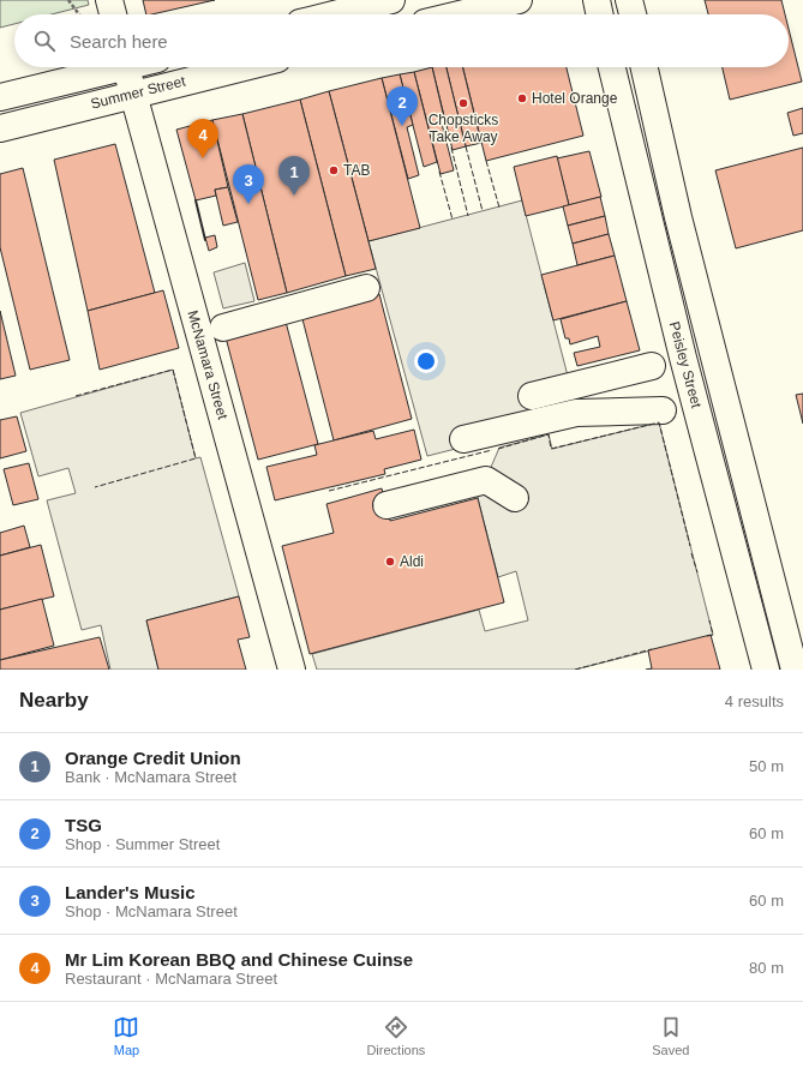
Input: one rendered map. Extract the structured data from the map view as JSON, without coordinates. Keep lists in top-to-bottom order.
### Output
{
  "streets": {
    "main road": ["Summer Street", "McNamara Street", "Peisley Street"]
  },
  "crossings": [
    ["Summer Street", "McNamara Street"]
  ],
  "places": [
    "Hotel Orange",
    "Chopsticks Take Away",
    "TAB",
    "Aldi"
  ],
  "page": {
    "search": "Search here",
    "pins": [
      "2",
      "4",
      "1",
      "3"
    ],
    "heading": ["Nearby", "4 results"],
    "list": [
      {
        "mark": "1",
        "name": "Orange Credit Union",
        "note": "Bank · McNamara Street",
        "value": "50 m"
      },
      {
        "mark": "2",
        "name": "TSG",
        "note": "Shop · Summer Street",
        "value": "60 m"
      },
      {
        "mark": "3",
        "name": "Lander's Music",
        "note": "Shop · McNamara Street",
        "value": "60 m"
      },
      {
        "mark": "4",
        "name": "Mr Lim Korean BBQ and Chinese Cuinse",
        "note": "Restaurant · McNamara Street",
        "value": "80 m"
      }
    ],
    "nav": ["Map", "Directions", "Saved"]
  }
}
